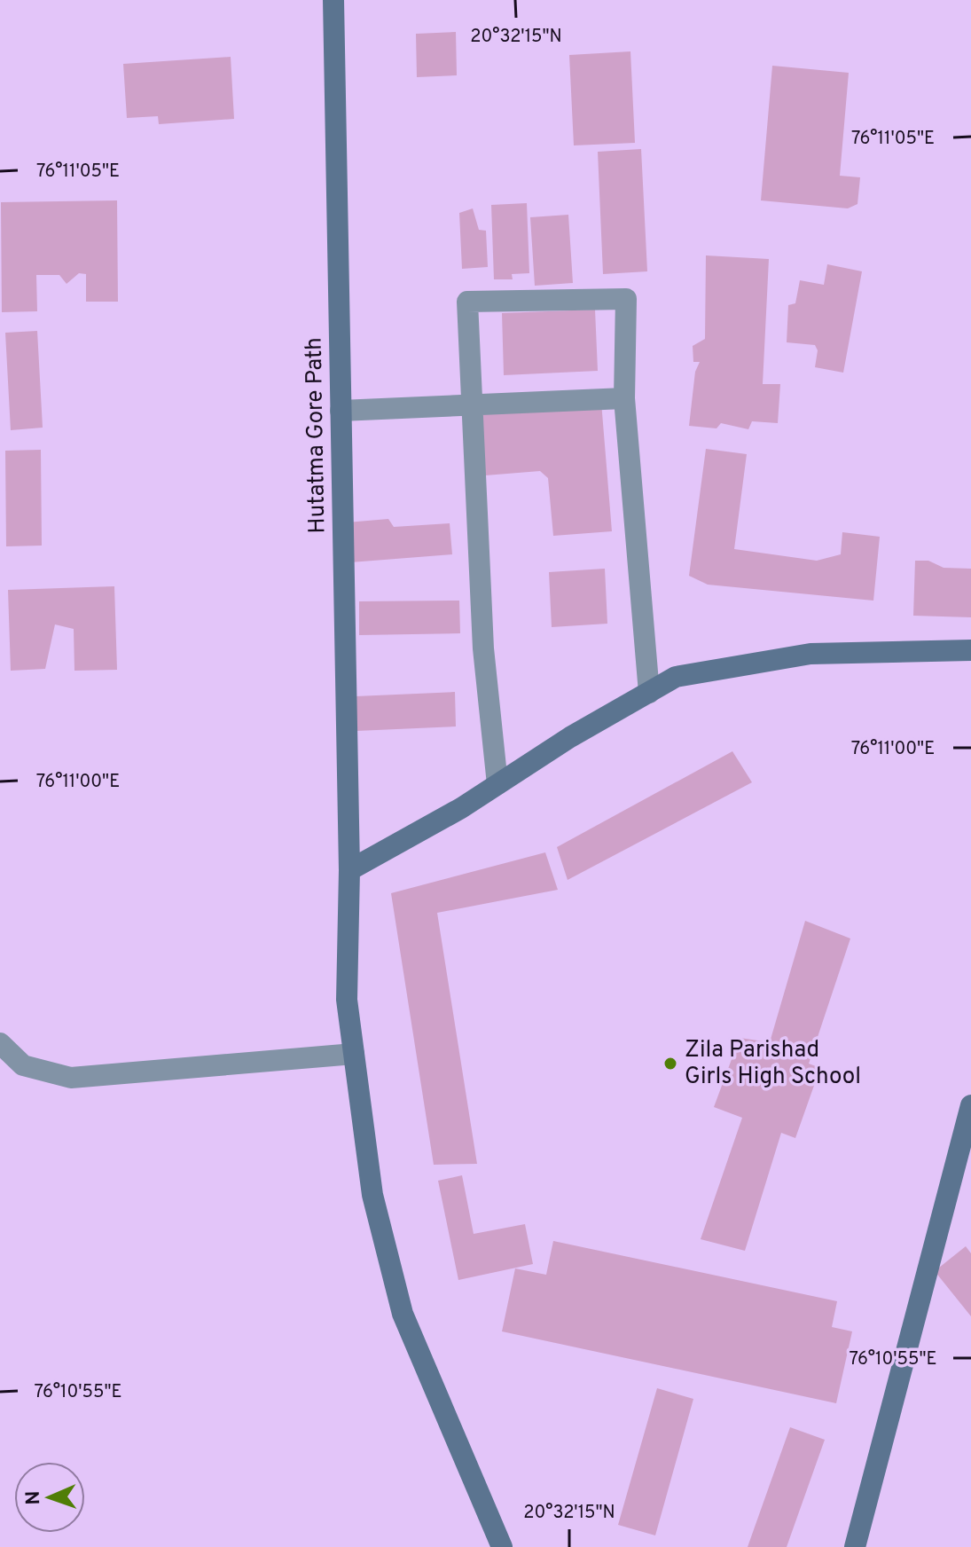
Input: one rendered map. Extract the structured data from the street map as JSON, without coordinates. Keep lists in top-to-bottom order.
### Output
{
  "streets": {
    "main road": ["Hutatma Gore Path"]
  },
  "places": ["Zila Parishad Girls High School"],
  "north": "left",
  "coordinates": [
    "20°32'15\"N",
    "76°11'05\"E",
    "76°11'00\"E",
    "76°10'55\"E"
  ]
}
